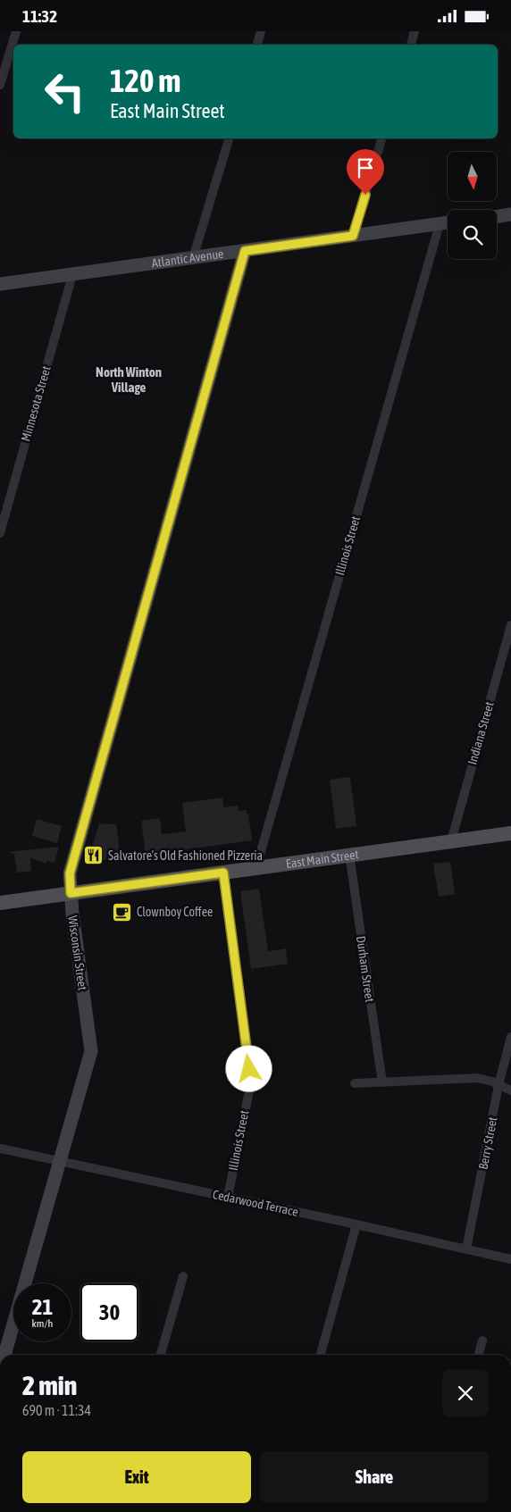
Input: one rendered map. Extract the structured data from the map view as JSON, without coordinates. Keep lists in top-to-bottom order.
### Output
{
  "streets": {
    "main road": ["East Main Street"],
    "street": [
      "Atlantic Avenue",
      "Minnesota Street",
      "Illinois Street",
      "Indiana Street",
      "Wisconsin Street",
      "Durham Street",
      "Berry Street",
      "Cedarwood Terrace"
    ]
  },
  "crossings": [
    ["Atlantic Avenue", "Minnesota Street"],
    ["Atlantic Avenue", "Illinois Street"],
    ["Atlantic Avenue", "Wisconsin Street"],
    ["Illinois Street", "East Main Street"],
    ["Illinois Street", "Cedarwood Terrace"],
    ["Indiana Street", "East Main Street"],
    ["East Main Street", "Wisconsin Street"],
    ["East Main Street", "Durham Street"],
    ["Wisconsin Street", "Cedarwood Terrace"],
    ["Berry Street", "Cedarwood Terrace"]
  ],
  "districts": ["North Winton Village"],
  "places": {
    "restaurant": ["Salvatore's Old Fashioned Pizzeria"],
    "cafe": ["Clownboy Coffee"]
  },
  "north": "bottom",
  "page": {
    "status": "11:32",
    "turn": ["120 m", "East Main Street"],
    "speed": "21 km/h",
    "limit": "30",
    "heading": ["2 min", "690 m · 11:34"],
    "buttons": ["Exit", "Share"]
  }
}
